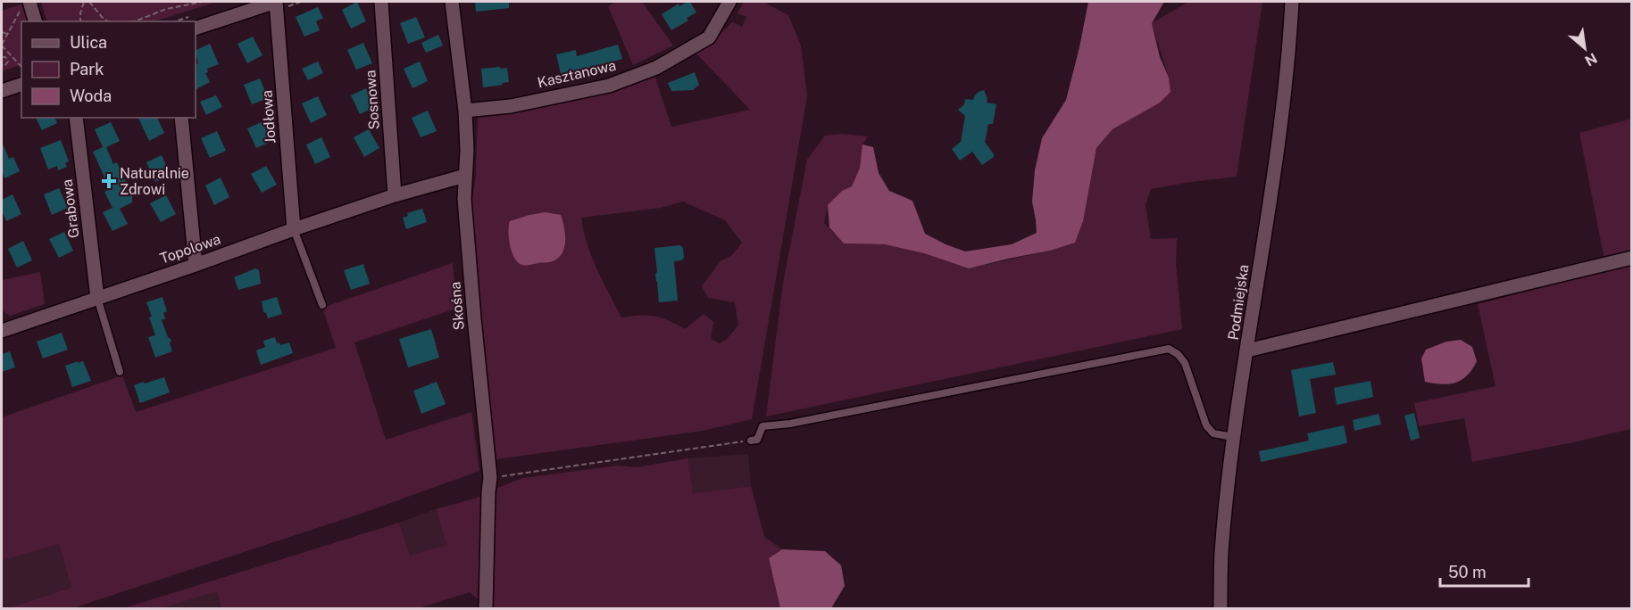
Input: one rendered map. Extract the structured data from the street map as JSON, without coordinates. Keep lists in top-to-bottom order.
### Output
{
  "streets": {
    "street": [
      "Kasztanowa",
      "Sosnowa",
      "Jodłowa",
      "Grabowa",
      "Topolowa",
      "Podmiejska",
      "Skośna"
    ]
  },
  "crossings": [
    ["Kasztanowa", "Skośna"],
    ["Sosnowa", "Topolowa"],
    ["Jodłowa", "Topolowa"],
    ["Grabowa", "Topolowa"],
    ["Topolowa", "Skośna"]
  ],
  "places": {
    "health": ["Naturalnie Zdrowi"]
  },
  "legend": ["Ulica", "Park", "Woda"],
  "scale_bar": "50 m",
  "north": "bottom right"
}
